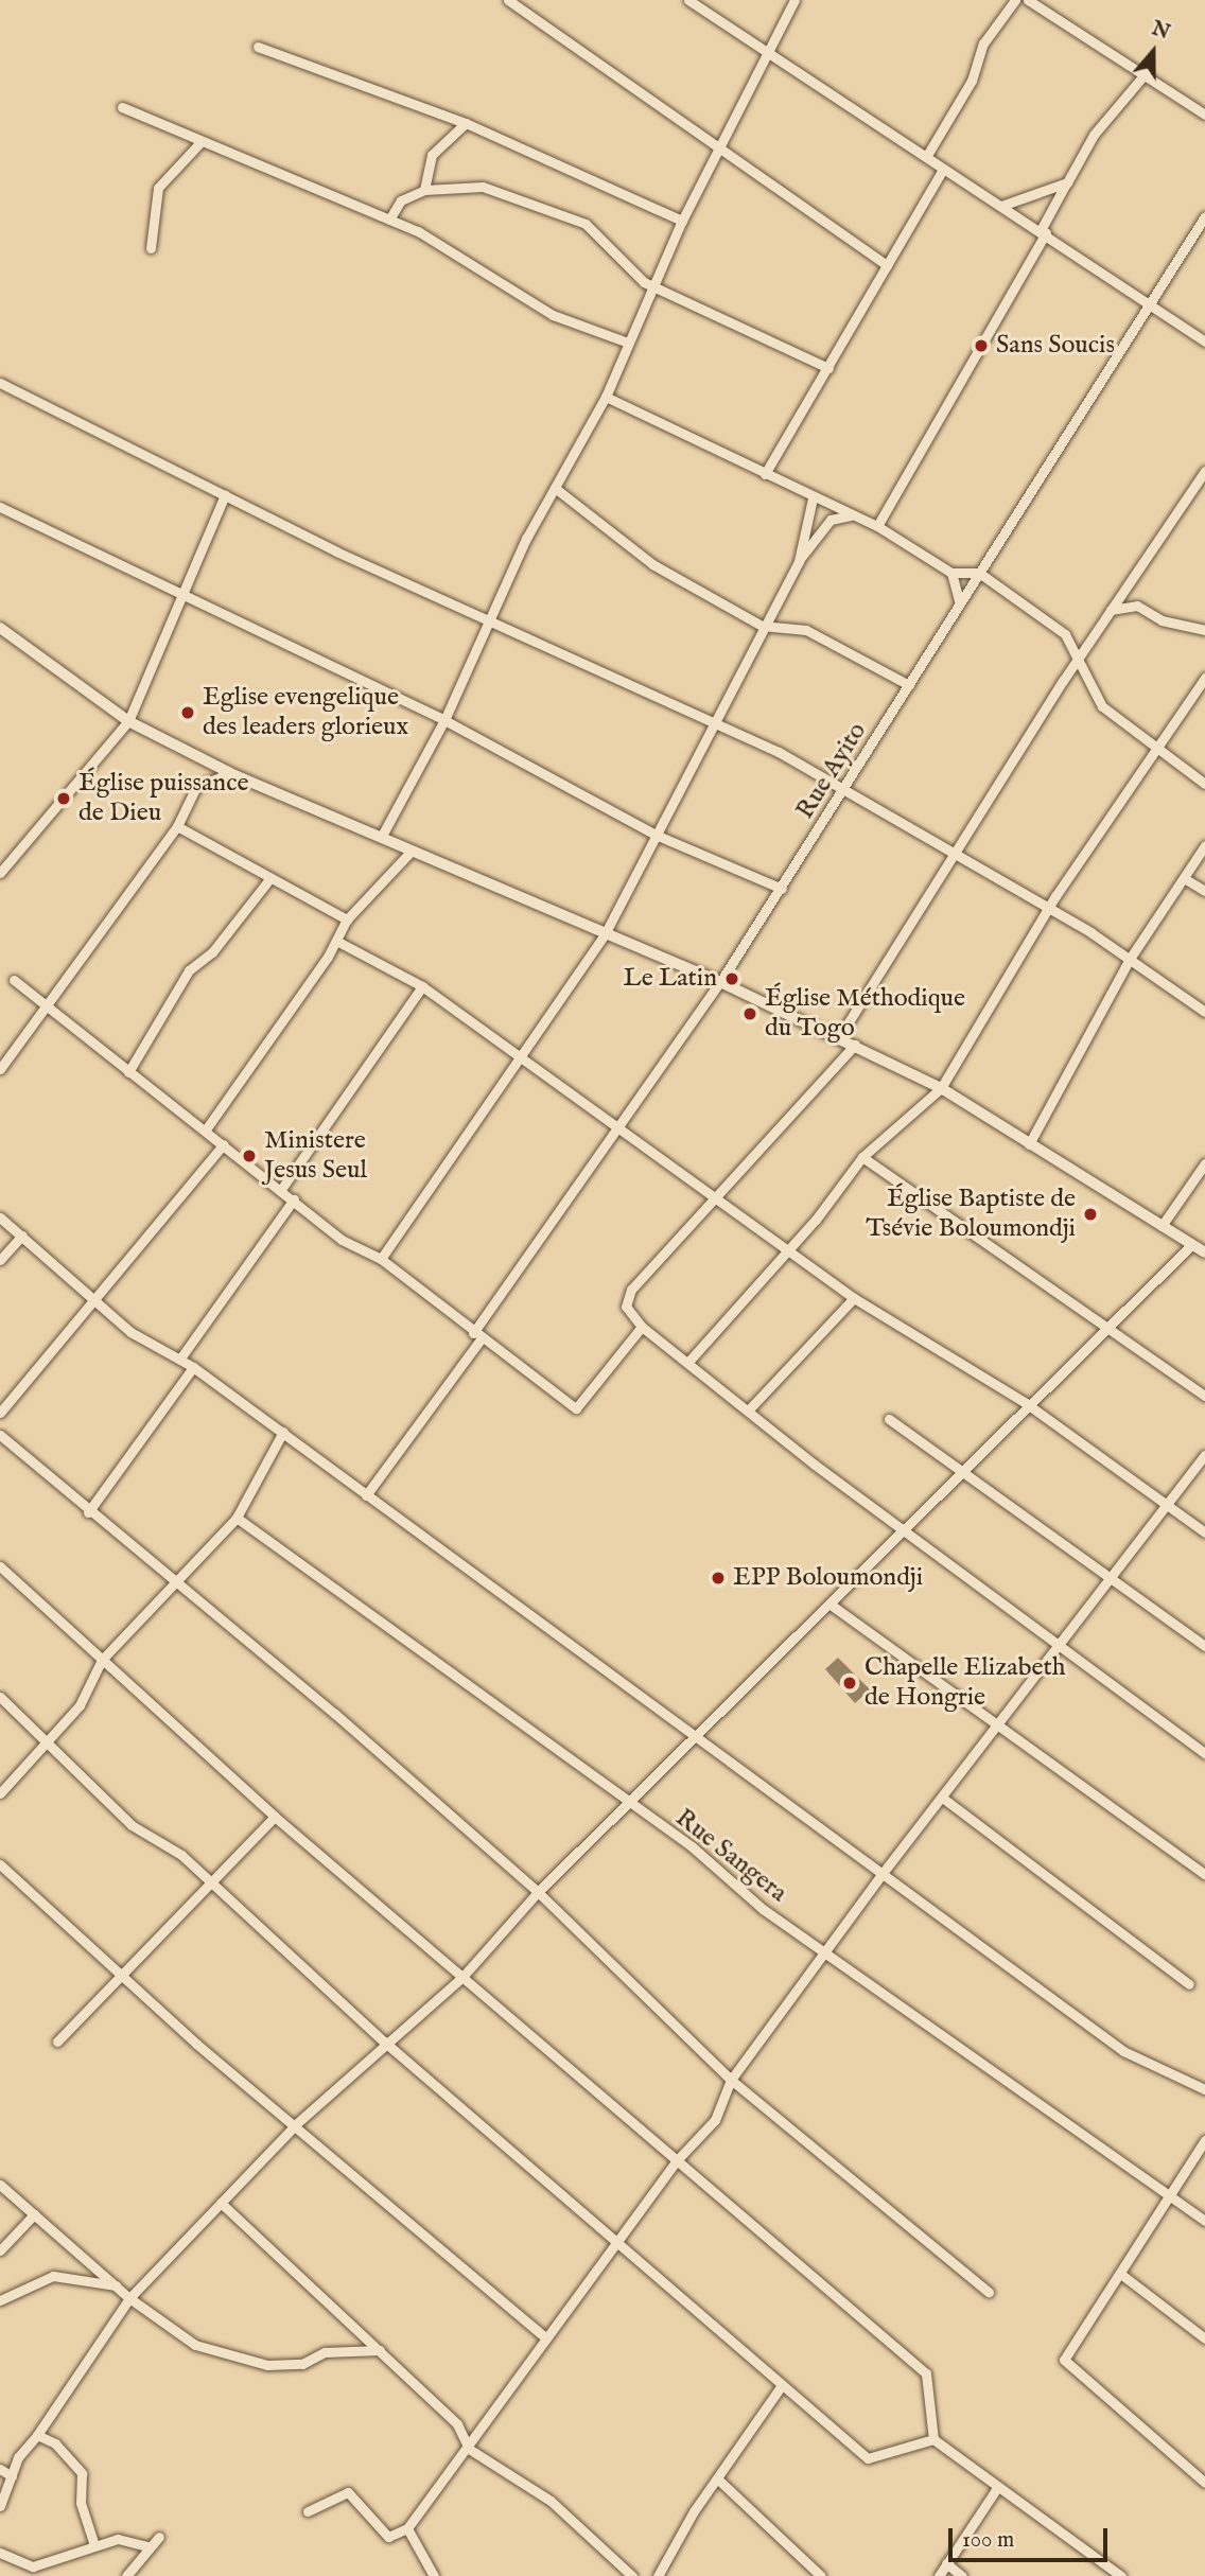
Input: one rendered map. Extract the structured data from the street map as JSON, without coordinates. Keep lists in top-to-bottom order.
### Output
{
  "streets": {
    "street": ["Rue Ayito", "Rue Sangera"]
  },
  "places": [
    "Sans Soucis",
    "Eglise evengelique des leaders glorieux",
    "Église puissance de Dieu",
    "Le Latin",
    "Église Méthodique du Togo",
    "Ministere Jesus Seul",
    "Église Baptiste de Tsévie Boloumondji",
    "EPP Boloumondji",
    "Chapelle Elizabeth de Hongrie"
  ],
  "scale_bar": "100 m",
  "north": "top"
}
